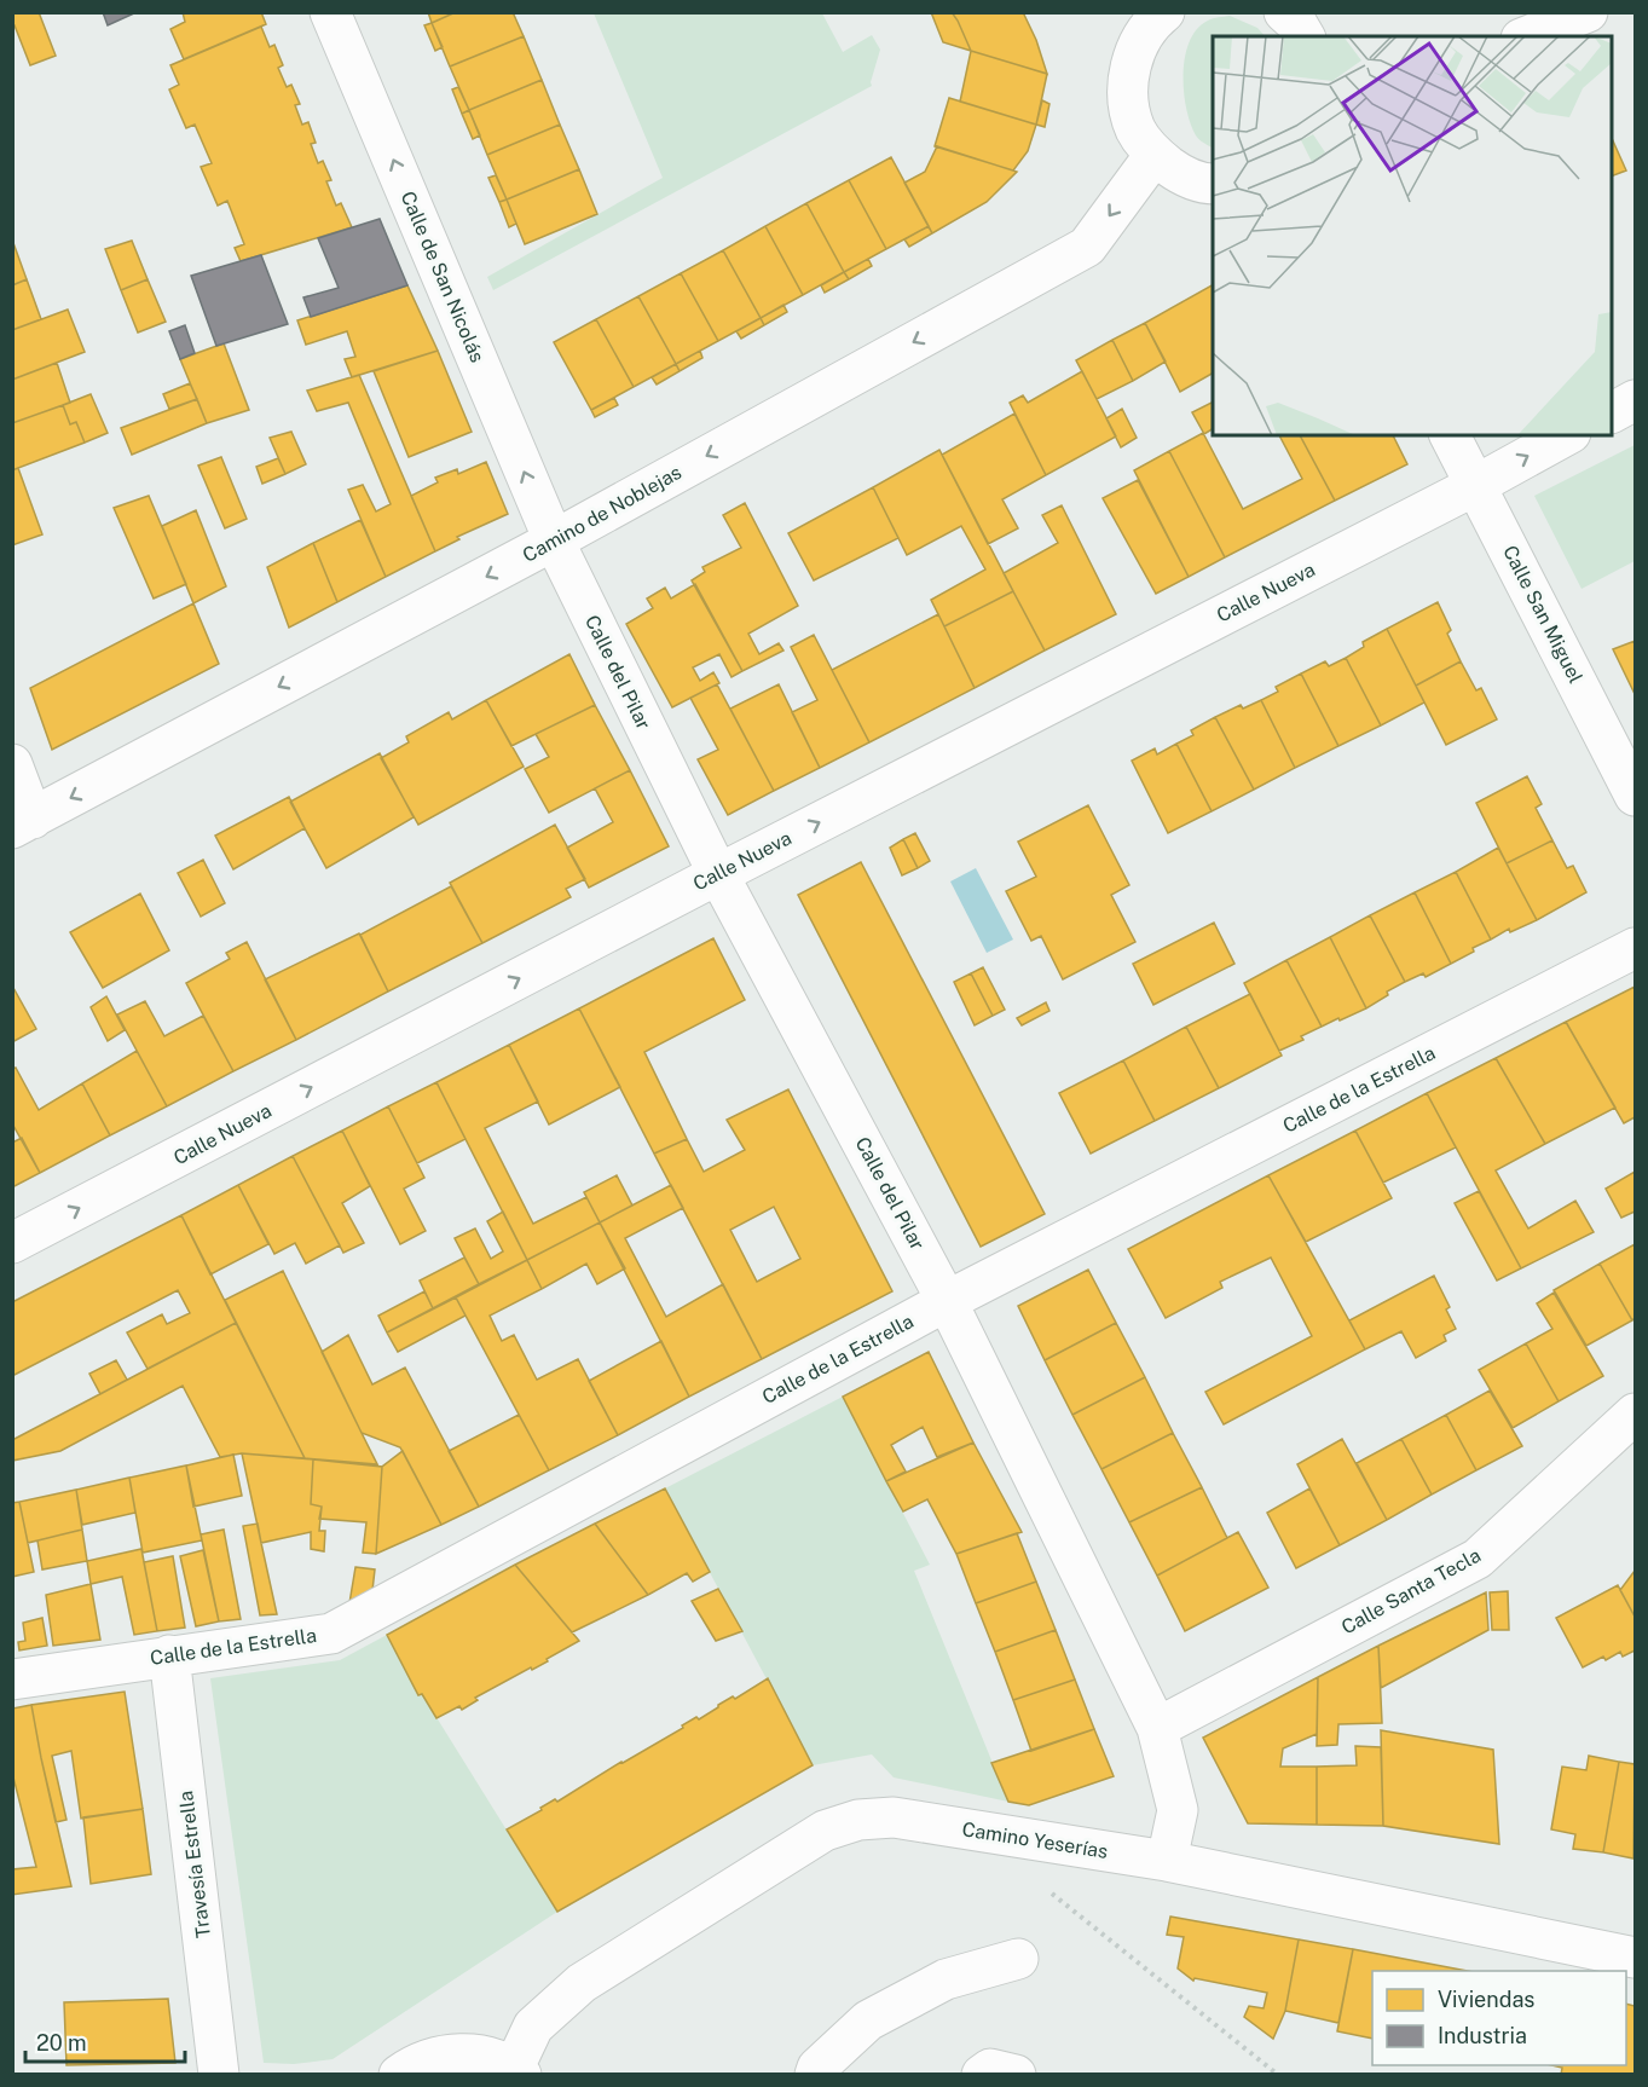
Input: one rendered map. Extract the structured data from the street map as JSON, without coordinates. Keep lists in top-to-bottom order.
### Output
{
  "streets": {
    "street": [
      "Calle de San Nicolás",
      "Camino de Noblejas",
      "Calle Nueva",
      "Calle San Miguel",
      "Calle del Pilar",
      "Calle de la Estrella",
      "Calle Santa Tecla",
      "Camino Yeserías",
      "Travesía Estrella"
    ]
  },
  "crossings": [
    ["Calle de San Nicolás", "Camino de Noblejas"],
    ["Calle de San Nicolás", "Calle del Pilar"],
    ["Camino de Noblejas", "Calle del Pilar"],
    ["Calle Nueva", "Calle San Miguel"],
    ["Calle Nueva", "Calle del Pilar"],
    ["Calle del Pilar", "Calle de la Estrella"],
    ["Calle del Pilar", "Calle Santa Tecla"],
    ["Calle del Pilar", "Camino Yeserías"],
    ["Calle de la Estrella", "Travesía Estrella"]
  ],
  "one_way": ["Calle de San Nicolás", "Camino de Noblejas", "Calle Nueva"],
  "legend": ["Viviendas", "Industria"],
  "scale_bar": "20 m"
}
